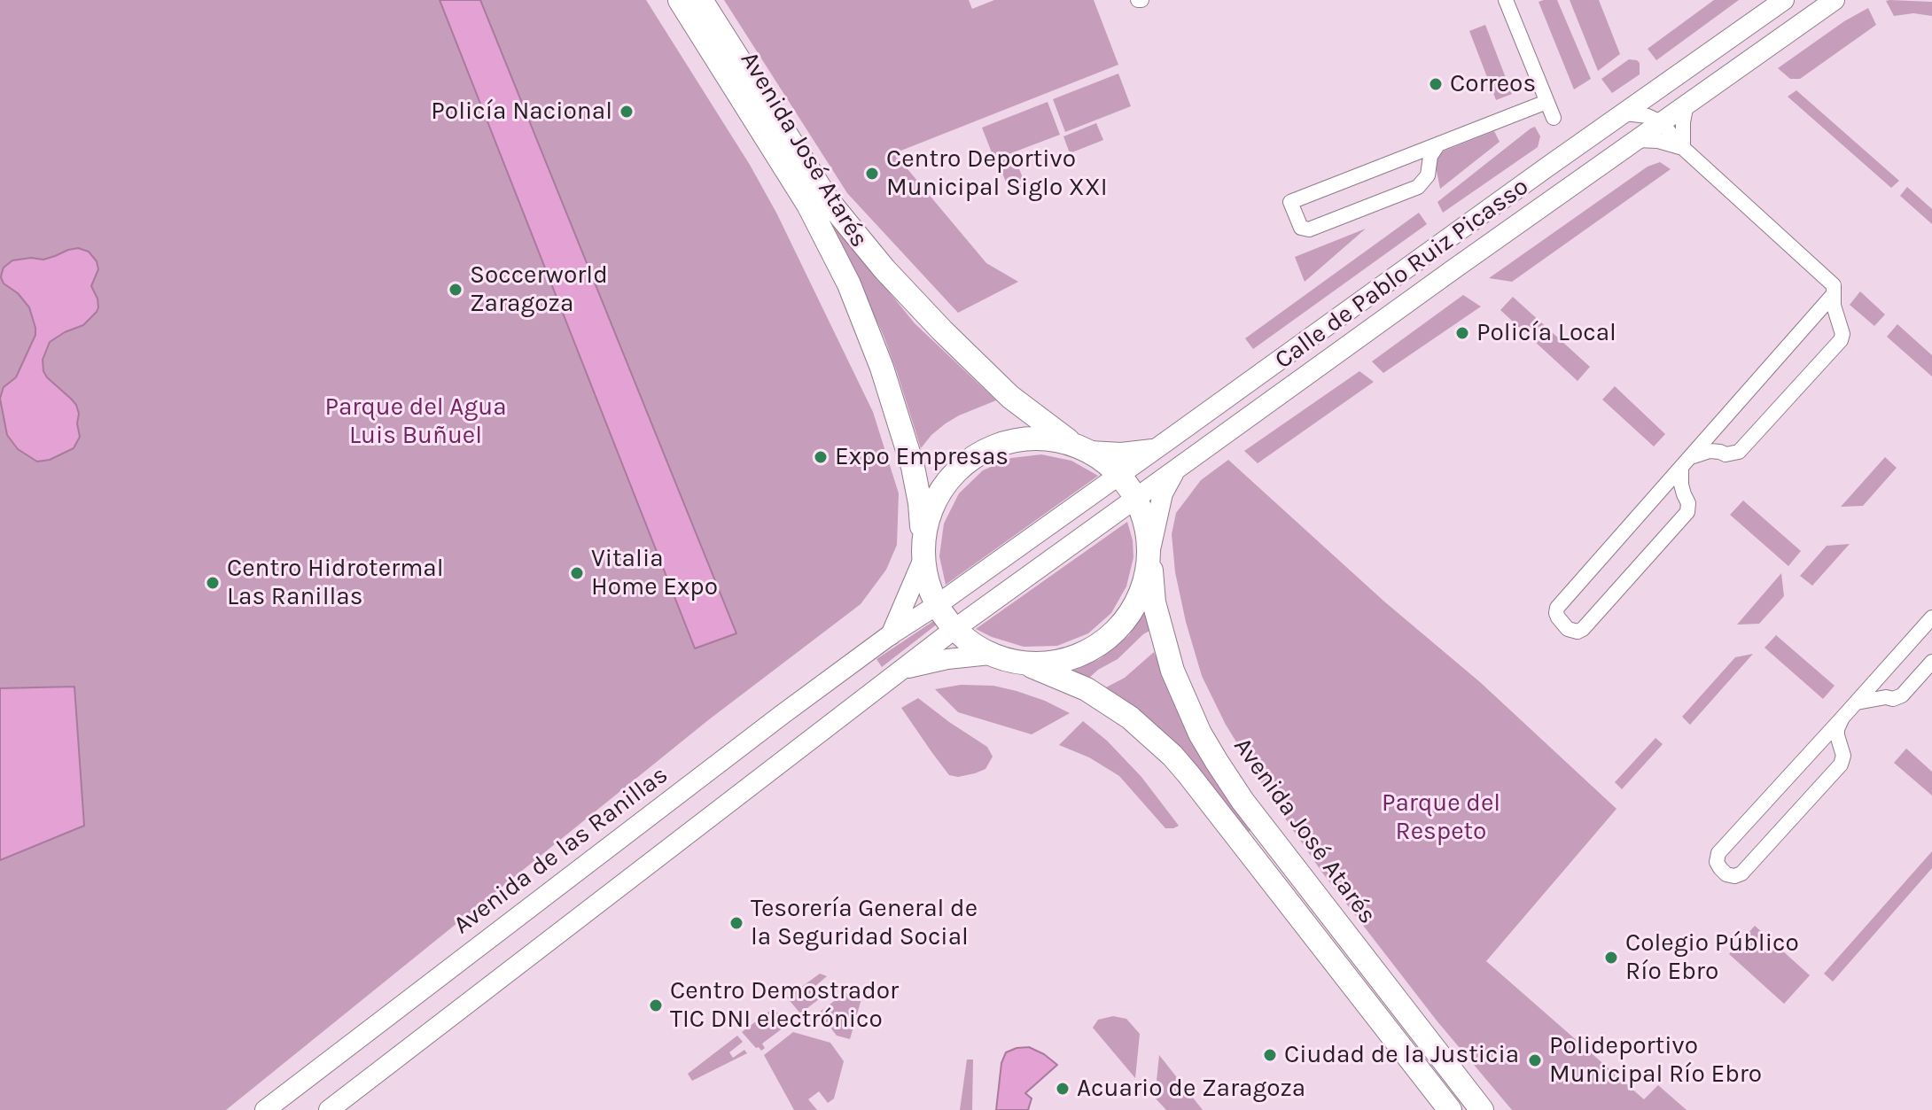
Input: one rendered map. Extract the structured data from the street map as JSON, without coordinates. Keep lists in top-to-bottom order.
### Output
{
  "streets": {
    "main road": ["Avenida José Atarés", "Calle de Pablo Ruiz Picasso", "Avenida de las Ranillas"]
  },
  "crossings": [
    ["Avenida José Atarés", "Calle de Pablo Ruiz Picasso"],
    ["Avenida José Atarés", "Avenida de las Ranillas"],
    ["Calle de Pablo Ruiz Picasso", "Avenida de las Ranillas"]
  ],
  "parks": ["Parque del Agua Luis Buñuel", "Parque del Respeto"],
  "places": [
    "Correos",
    "Policía Nacional",
    "Centro Deportivo Municipal Siglo XXI",
    "Soccerworld Zaragoza",
    "Policía Local",
    "Expo Empresas",
    "Vitalia Home Expo",
    "Centro Hidrotermal Las Ranillas",
    "Tesorería General de la Seguridad Social",
    "Colegio Público Río Ebro",
    "Centro Demostrador TIC DNI electrónico",
    "Ciudad de la Justicia",
    "Polideportivo Municipal Río Ebro",
    "Acuario de Zaragoza"
  ]
}
